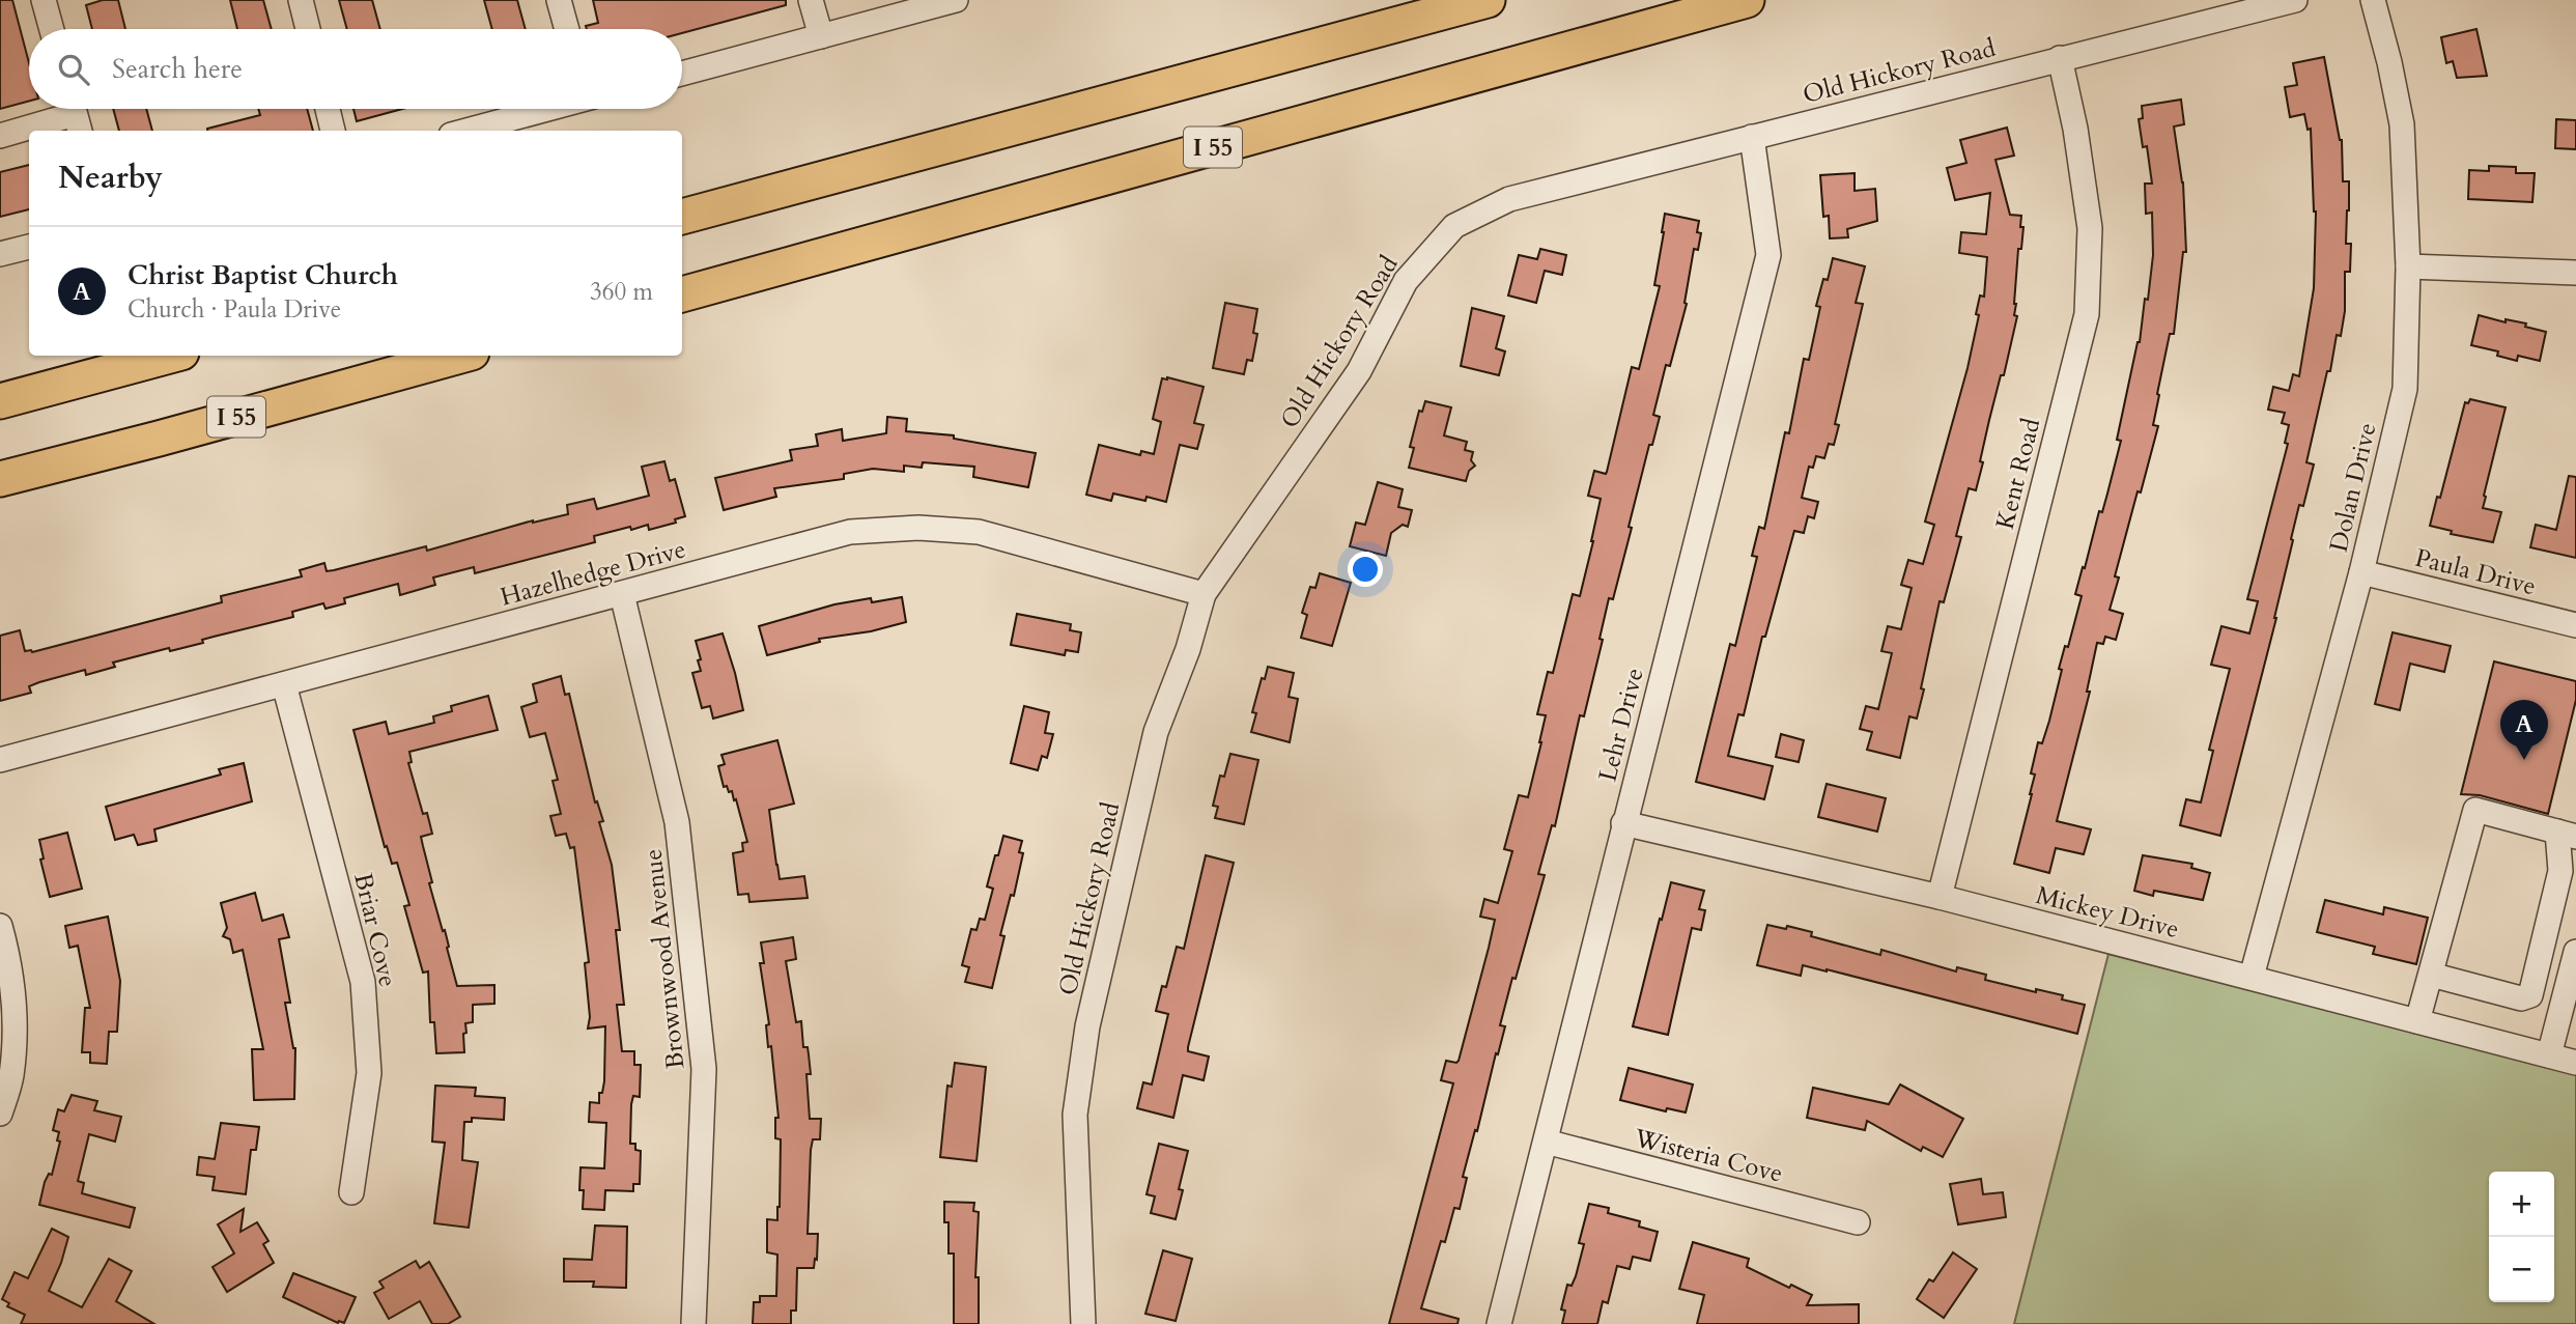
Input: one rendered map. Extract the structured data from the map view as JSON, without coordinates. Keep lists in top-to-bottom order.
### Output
{
  "streets": {
    "highway": ["I 55"],
    "street": [
      "Old Hickory Road",
      "Kent Road",
      "Dolan Drive",
      "Paula Drive",
      "Hazelhedge Drive",
      "Lehr Drive",
      "Mickey Drive",
      "Briar Cove",
      "Brownwood Avenue",
      "Wisteria Cove"
    ]
  },
  "crossings": [
    ["Old Hickory Road", "Kent Road"],
    ["Old Hickory Road", "Hazelhedge Drive"],
    ["Old Hickory Road", "Lehr Drive"],
    ["Kent Road", "Mickey Drive"],
    ["Dolan Drive", "Paula Drive"],
    ["Dolan Drive", "Mickey Drive"],
    ["Hazelhedge Drive", "Briar Cove"],
    ["Hazelhedge Drive", "Brownwood Avenue"],
    ["Lehr Drive", "Mickey Drive"],
    ["Lehr Drive", "Wisteria Cove"]
  ],
  "page": {
    "search": "Search here",
    "heading": "Nearby",
    "list": [
      {
        "mark": "A",
        "name": "Christ Baptist Church",
        "note": "Church · Paula Drive",
        "value": "360 m"
      }
    ],
    "pins": "A",
    "map_buttons": ["+", "−"]
  }
}
